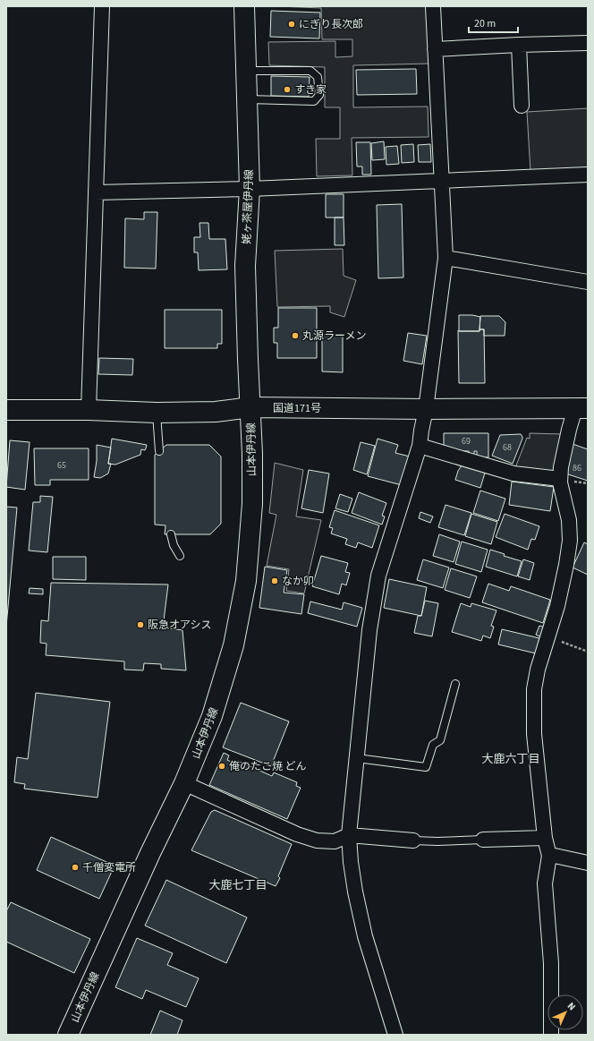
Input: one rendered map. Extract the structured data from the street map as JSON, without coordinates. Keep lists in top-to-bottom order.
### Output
{
  "streets": {
    "main road": ["姥ヶ茶屋伊丹線", "国道171号", "山本伊丹線"]
  },
  "crossings": [
    ["姥ヶ茶屋伊丹線", "国道171号"],
    ["姥ヶ茶屋伊丹線", "山本伊丹線"],
    ["国道171号", "山本伊丹線"]
  ],
  "districts": ["大鹿六丁目", "大鹿七丁目"],
  "places": [
    "にぎり長次郎",
    "すき家",
    "丸源ラーメン",
    "なか卯",
    "阪急オアシス",
    "俺のたこ焼 どん",
    "千僧変電所"
  ],
  "house_numbers": [
    "69",
    "68",
    "65",
    "86"
  ],
  "scale_bar": "20 m",
  "north": "top right"
}
